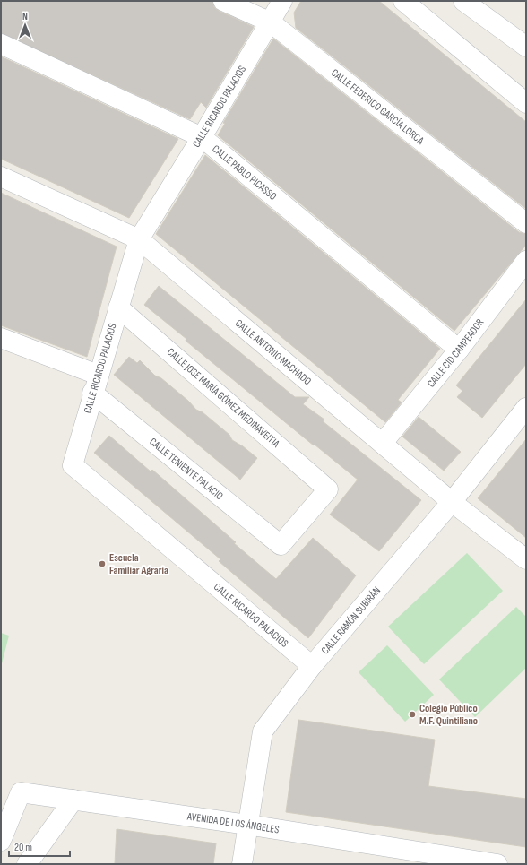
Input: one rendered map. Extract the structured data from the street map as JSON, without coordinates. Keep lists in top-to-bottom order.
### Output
{
  "streets": {
    "street": [
      "CALLE RICARDO PALACIOS",
      "CALLE FEDERICO GARCÍA LORCA",
      "CALLE PABLO PICASSO",
      "CALLE ANTONIO MACHADO",
      "CALLE CID CAMPEADOR",
      "CALLE JOSE MARÍA GÓMEZ MEDINAVEITIA",
      "CALLE TENIENTE PALACIO",
      "CALLE RAMÓN SUBIRÁN",
      "AVENIDA DE LOS ÁNGELES"
    ]
  },
  "crossings": [
    ["CALLE RICARDO PALACIOS", "CALLE FEDERICO GARCÍA LORCA"],
    ["CALLE RICARDO PALACIOS", "CALLE PABLO PICASSO"],
    ["CALLE RICARDO PALACIOS", "CALLE ANTONIO MACHADO"],
    ["CALLE RICARDO PALACIOS", "CALLE JOSE MARÍA GÓMEZ MEDINAVEITIA"],
    ["CALLE RICARDO PALACIOS", "CALLE TENIENTE PALACIO"],
    ["CALLE RICARDO PALACIOS", "CALLE RAMÓN SUBIRÁN"],
    ["CALLE PABLO PICASSO", "CALLE CID CAMPEADOR"],
    ["CALLE ANTONIO MACHADO", "CALLE CID CAMPEADOR"],
    ["CALLE ANTONIO MACHADO", "CALLE RAMÓN SUBIRÁN"],
    ["CALLE JOSE MARÍA GÓMEZ MEDINAVEITIA", "CALLE TENIENTE PALACIO"],
    ["CALLE RAMÓN SUBIRÁN", "AVENIDA DE LOS ÁNGELES"]
  ],
  "places": ["Escuela Familiar Agraria", "Colegio Público M.F. Quintiliano"],
  "scale_bar": "20 m",
  "north": "top"
}
